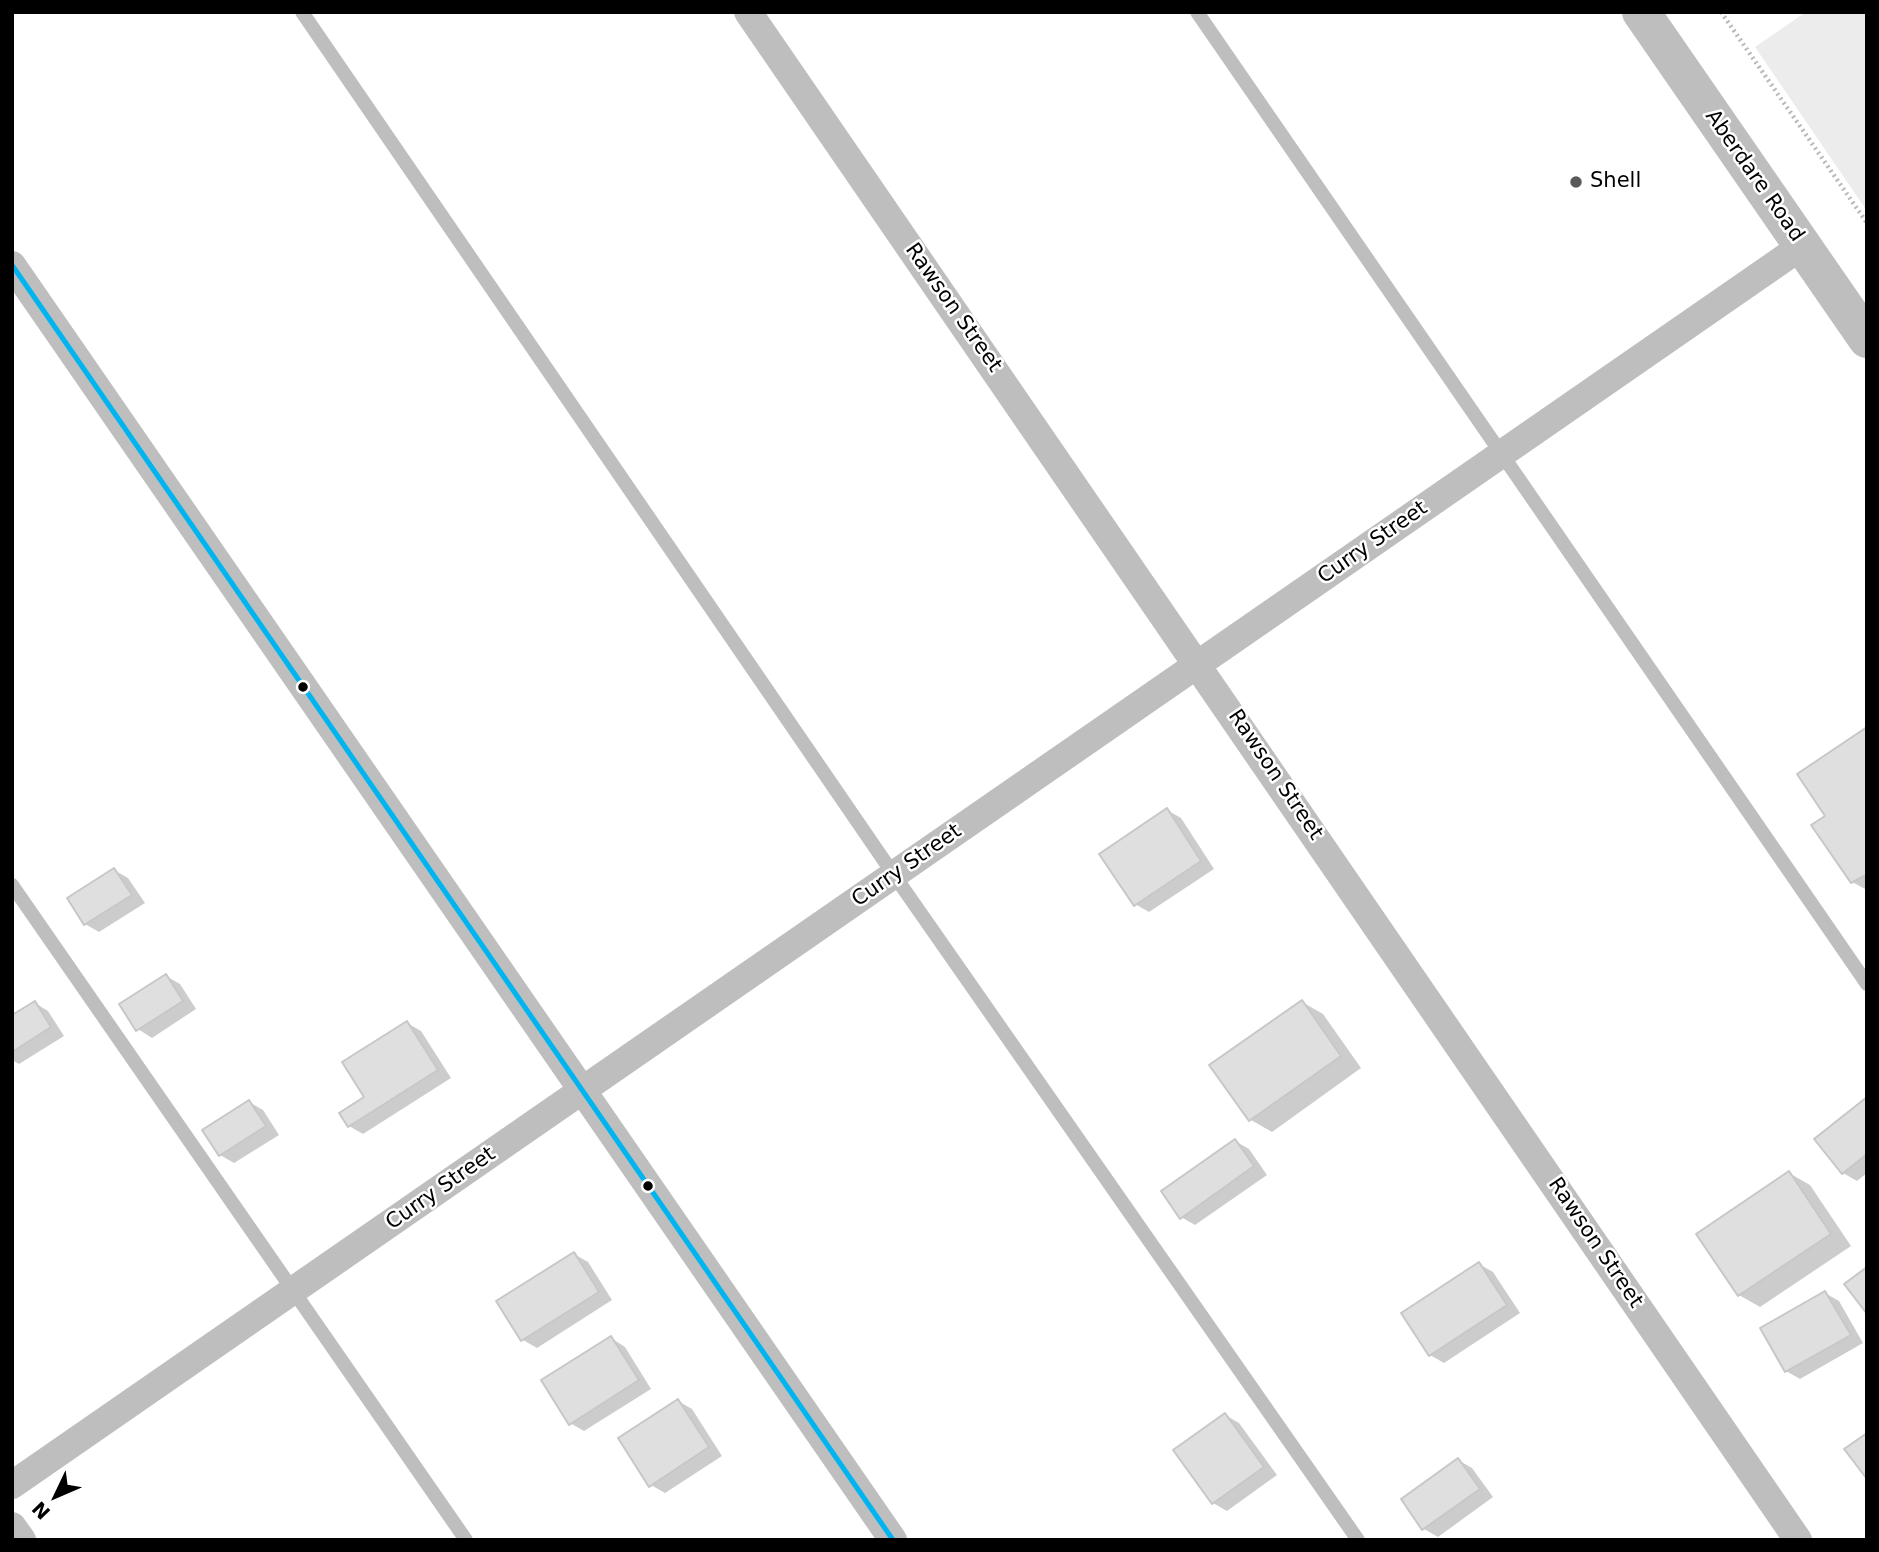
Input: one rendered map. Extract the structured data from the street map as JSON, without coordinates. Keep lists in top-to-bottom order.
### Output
{
  "streets": {
    "main road": ["Aberdare Road"],
    "street": ["Rawson Street", "Curry Street"]
  },
  "crossings": [
    ["Aberdare Road", "Curry Street"],
    ["Rawson Street", "Curry Street"]
  ],
  "places": ["Shell"],
  "north": "bottom left"
}
